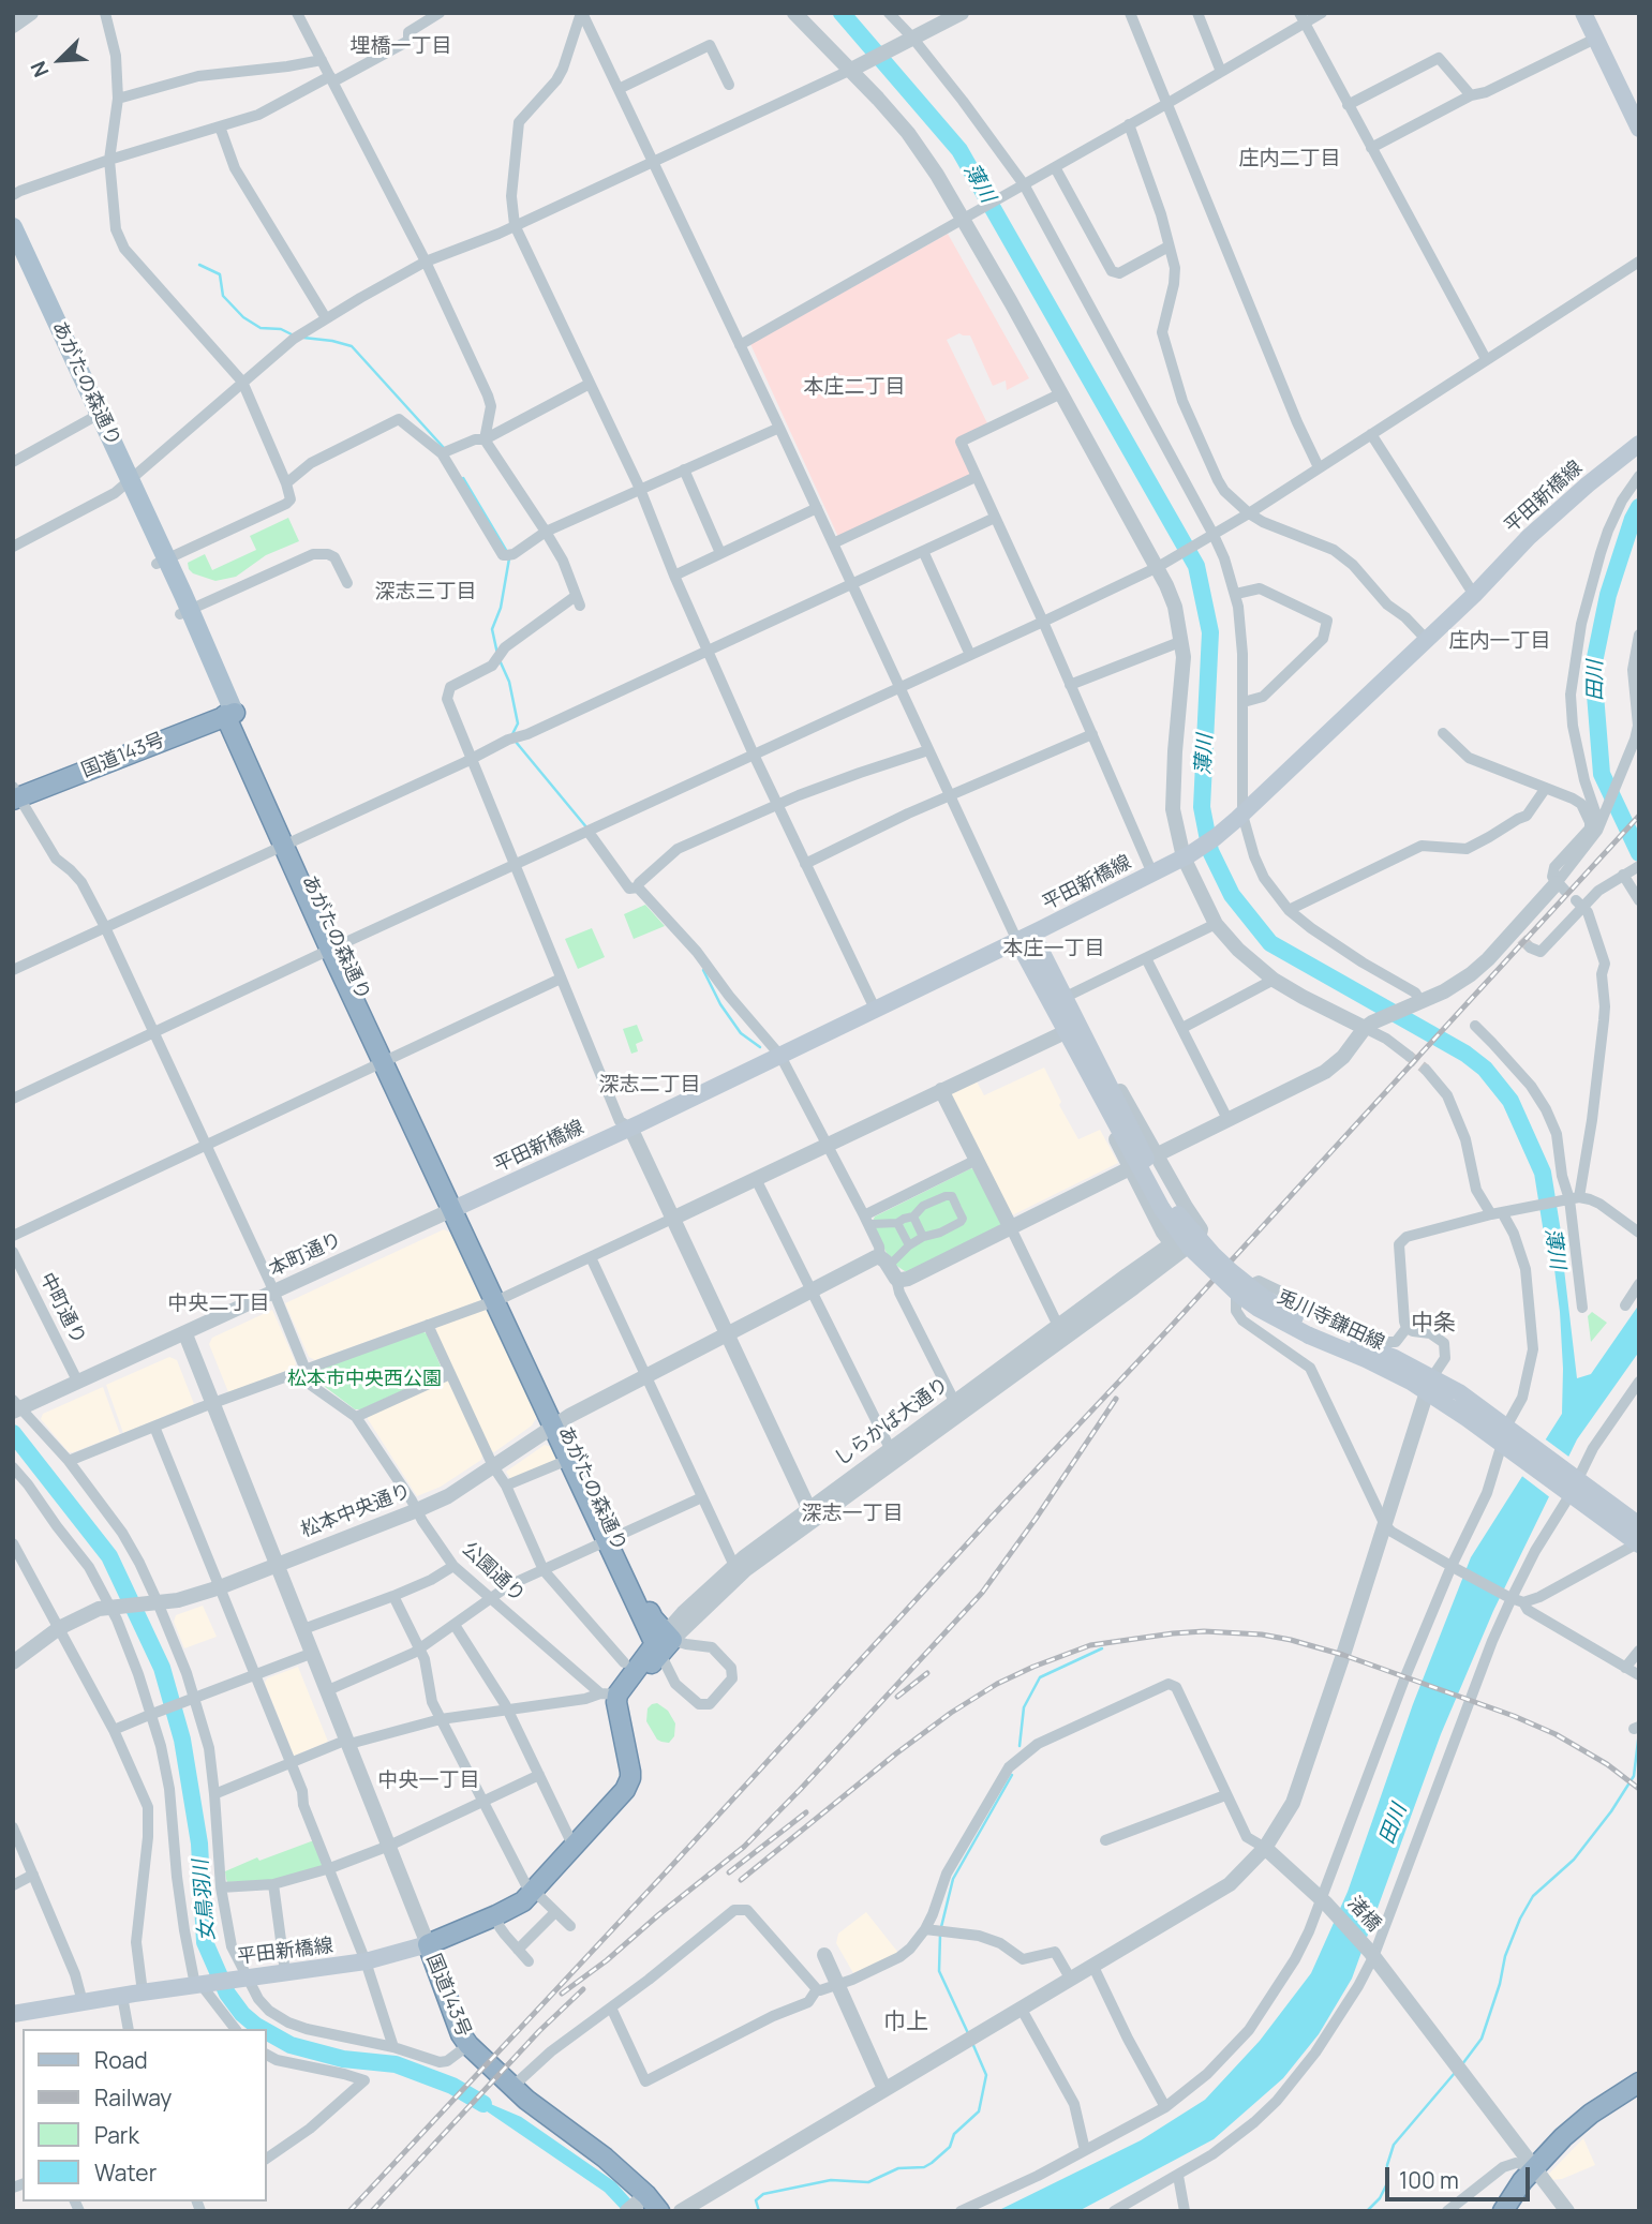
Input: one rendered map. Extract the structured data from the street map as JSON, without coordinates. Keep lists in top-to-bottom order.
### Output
{
  "streets": {
    "highway": ["あがたの森通り", "国道143号"],
    "main road": ["平田新橋線", "兎川寺鎌田線"],
    "street": [
      "本町通り",
      "中町通り",
      "しらかば大通り",
      "松本中央通り",
      "公園通り",
      "渚橋"
    ]
  },
  "crossings": [
    ["あがたの森通り", "平田新橋線"],
    ["あがたの森通り", "国道143号"],
    ["あがたの森通り", "本町通り"],
    ["あがたの森通り", "しらかば大通り"],
    ["あがたの森通り", "松本中央通り"],
    ["平田新橋線", "国道143号"],
    ["平田新橋線", "本町通り"],
    ["平田新橋線", "兎川寺鎌田線"],
    ["国道143号", "公園通り"],
    ["本町通り", "中町通り"],
    ["本町通り", "公園通り"],
    ["松本中央通り", "公園通り"]
  ],
  "districts": [
    "埋橋一丁目",
    "庄内二丁目",
    "本庄二丁目",
    "深志三丁目",
    "庄内一丁目",
    "本庄一丁目",
    "深志二丁目",
    "中央二丁目",
    "中条",
    "深志一丁目",
    "中央一丁目",
    "巾上"
  ],
  "water": ["薄川", "田川", "女鳥羽川"],
  "parks": ["松本市中央西公園"],
  "legend": [
    "Road",
    "Railway",
    "Park",
    "Water"
  ],
  "scale_bar": "100 m",
  "north": "bottom left"
}
